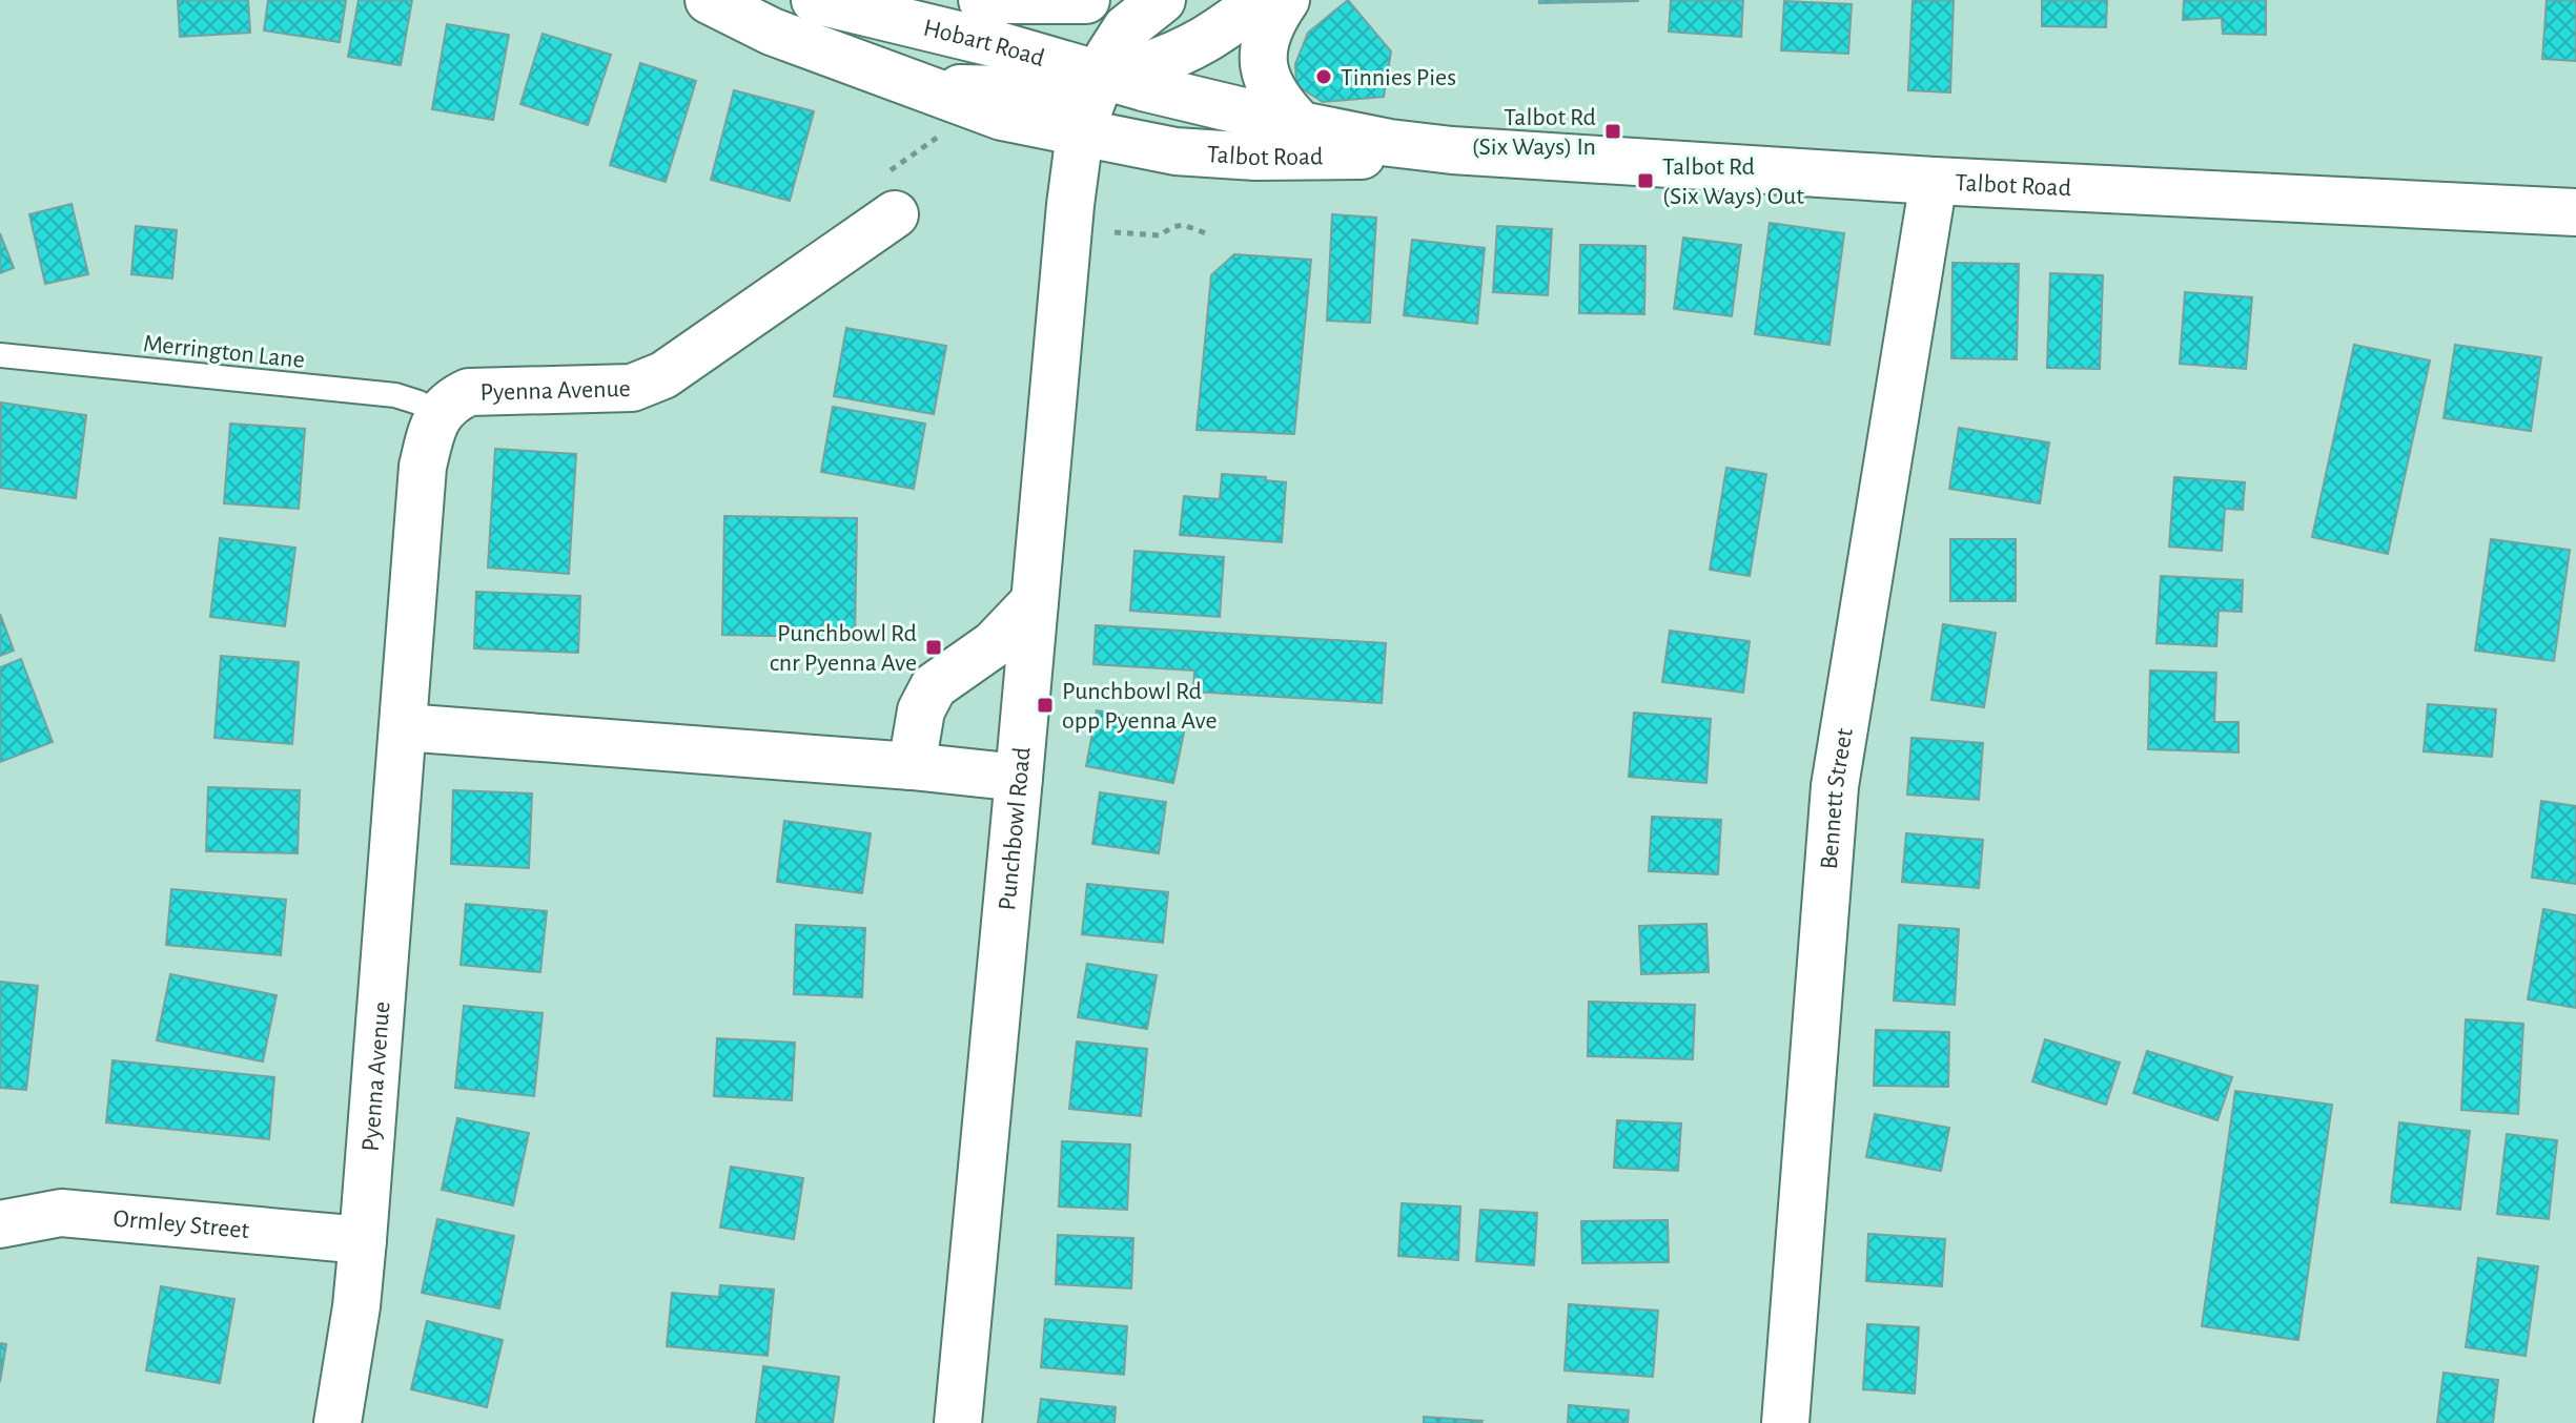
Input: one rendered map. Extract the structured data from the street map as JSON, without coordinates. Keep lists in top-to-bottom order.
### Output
{
  "streets": {
    "street": [
      "Hobart Road",
      "Talbot Road",
      "Pyenna Avenue",
      "Bennett Street",
      "Punchbowl Road",
      "Ormley Street"
    ],
    "lane": ["Merrington Lane"]
  },
  "crossings": [
    ["Hobart Road", "Talbot Road"],
    ["Hobart Road", "Punchbowl Road"],
    ["Talbot Road", "Bennett Street"],
    ["Talbot Road", "Punchbowl Road"],
    ["Merrington Lane", "Pyenna Avenue"],
    ["Pyenna Avenue", "Ormley Street"]
  ],
  "places": {
    "other": ["Tinnies Pies"],
    "transit": [
      "Talbot Rd (Six Ways) In",
      "Talbot Rd (Six Ways) Out",
      "Punchbowl Rd cnr Pyenna Ave",
      "Punchbowl Rd opp Pyenna Ave"
    ]
  }
}
